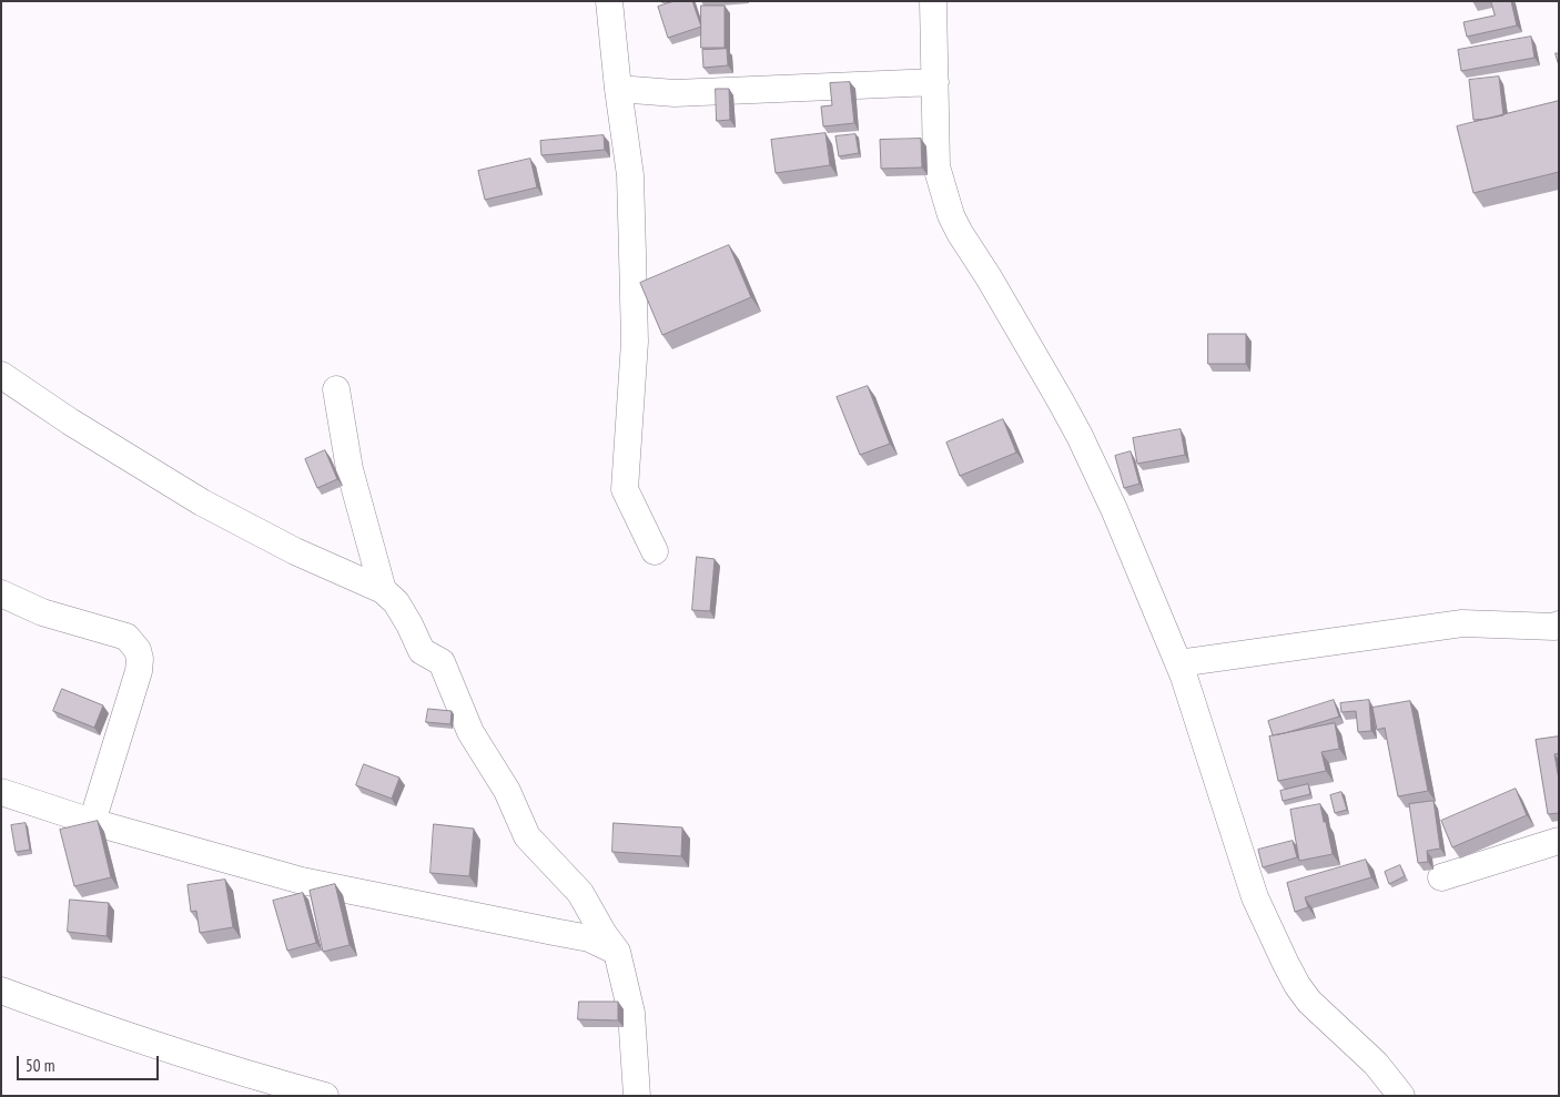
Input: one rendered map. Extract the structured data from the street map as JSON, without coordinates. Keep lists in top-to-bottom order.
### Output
{
  "scale_bar": "50 m"
}
